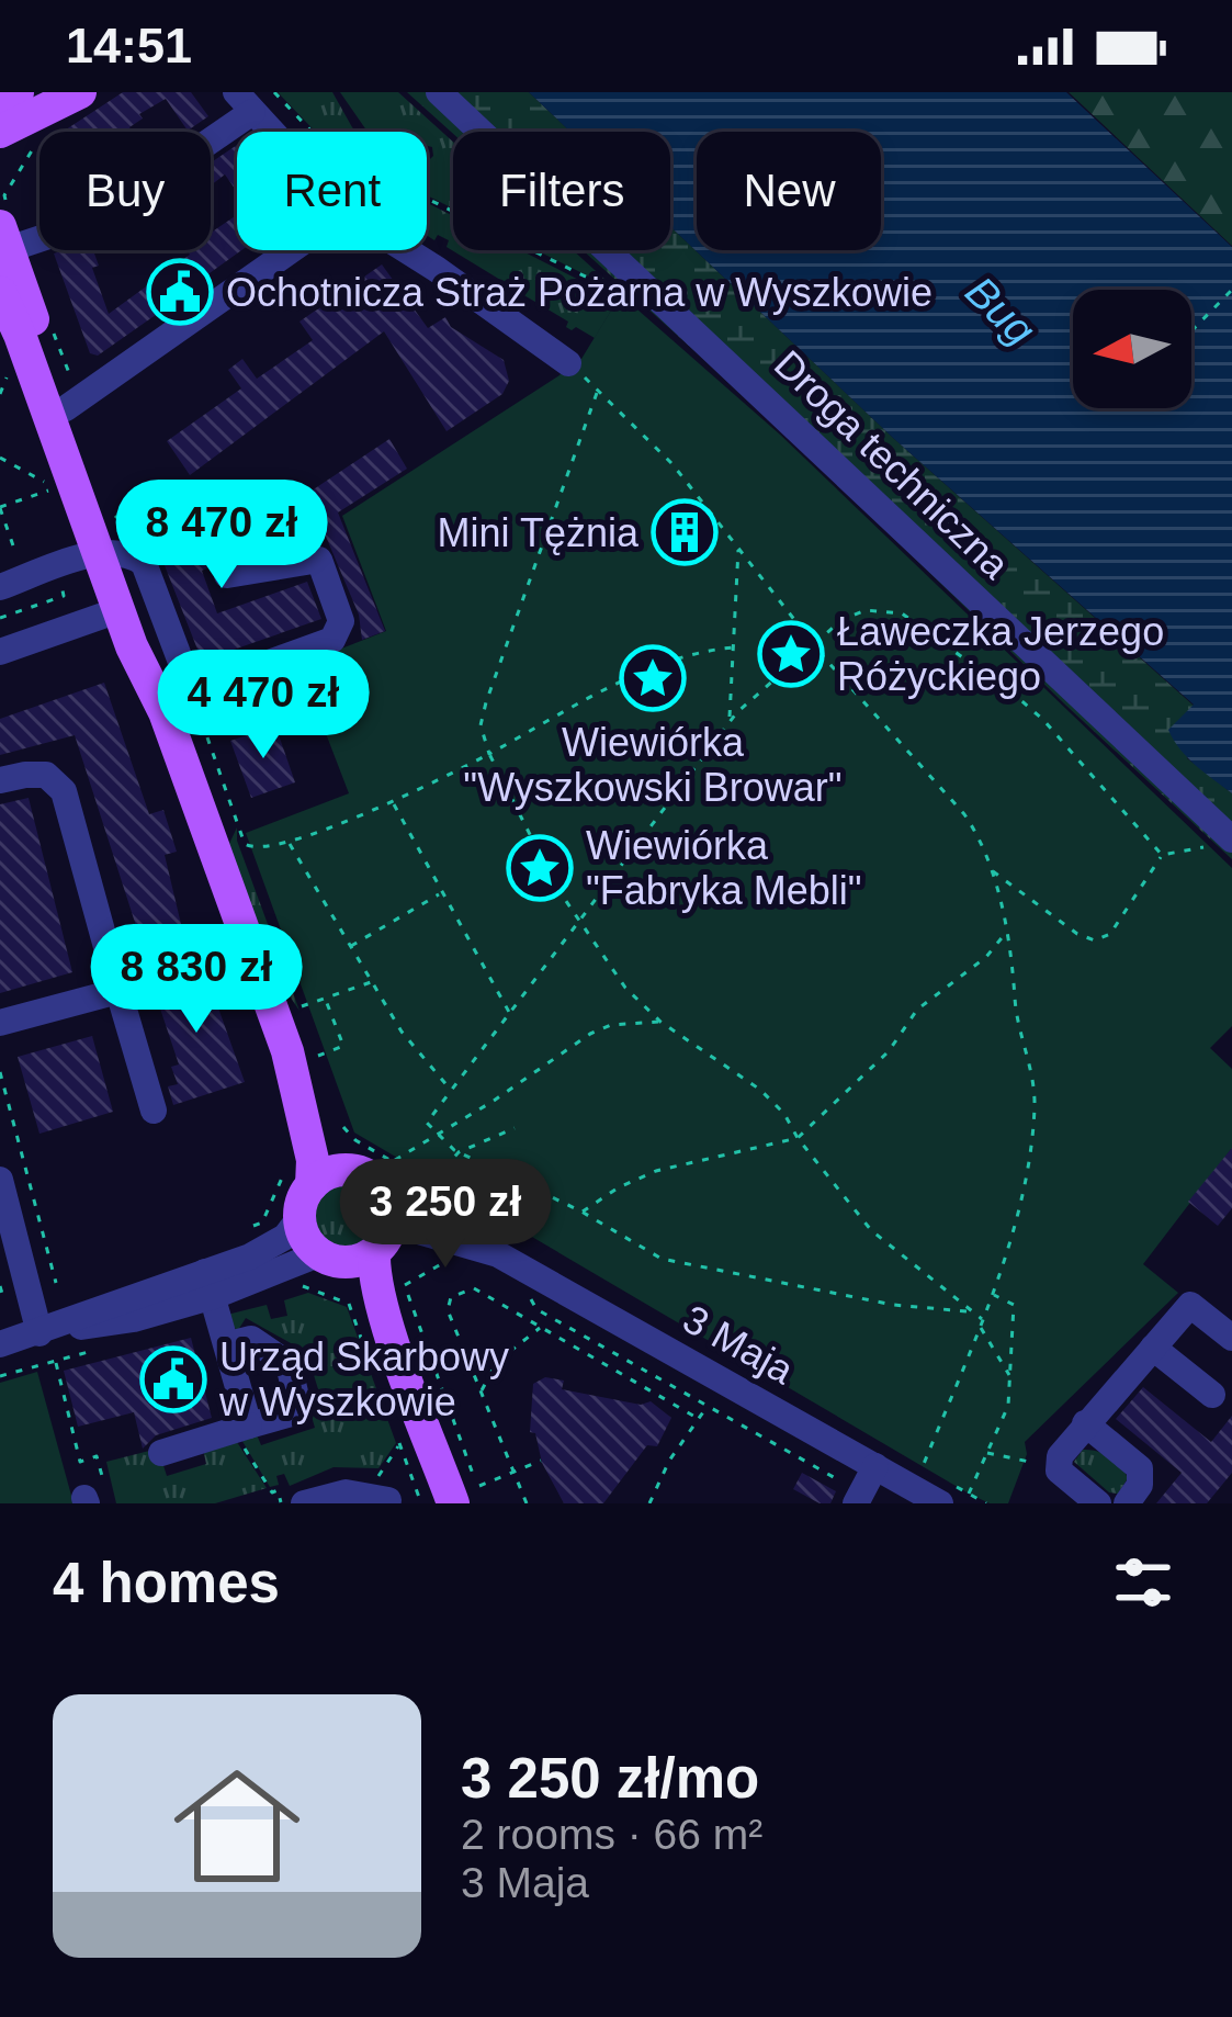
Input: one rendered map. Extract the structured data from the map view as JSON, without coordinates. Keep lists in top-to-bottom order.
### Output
{
  "streets": {
    "street": ["Droga techniczna", "3 Maja"]
  },
  "water": ["Bug"],
  "places": {
    "public building": ["Ochotnicza Straż Pożarna w Wyszkowie", "Urząd Skarbowy w Wyszkowie"],
    "building": ["Mini Tężnia"],
    "place": ["Ławeczka Jerzego Różyckiego", "Wiewiórka \"Wyszkowski Browar\"", "Wiewiórka \"Fabryka Mebli\""]
  },
  "north": "left",
  "page": {
    "status": "14:51",
    "chip": [
      "Buy",
      "Rent",
      "Filters",
      "New"
    ],
    "price": [
      "8 470 zł",
      "4 470 zł",
      "8 830 zł",
      "3 250 zł"
    ],
    "heading": "4 homes",
    "list": [
      {
        "name": "3 250 zł/mo",
        "note": "2 rooms · 66 m² · 3 Maja"
      }
    ]
  }
}
